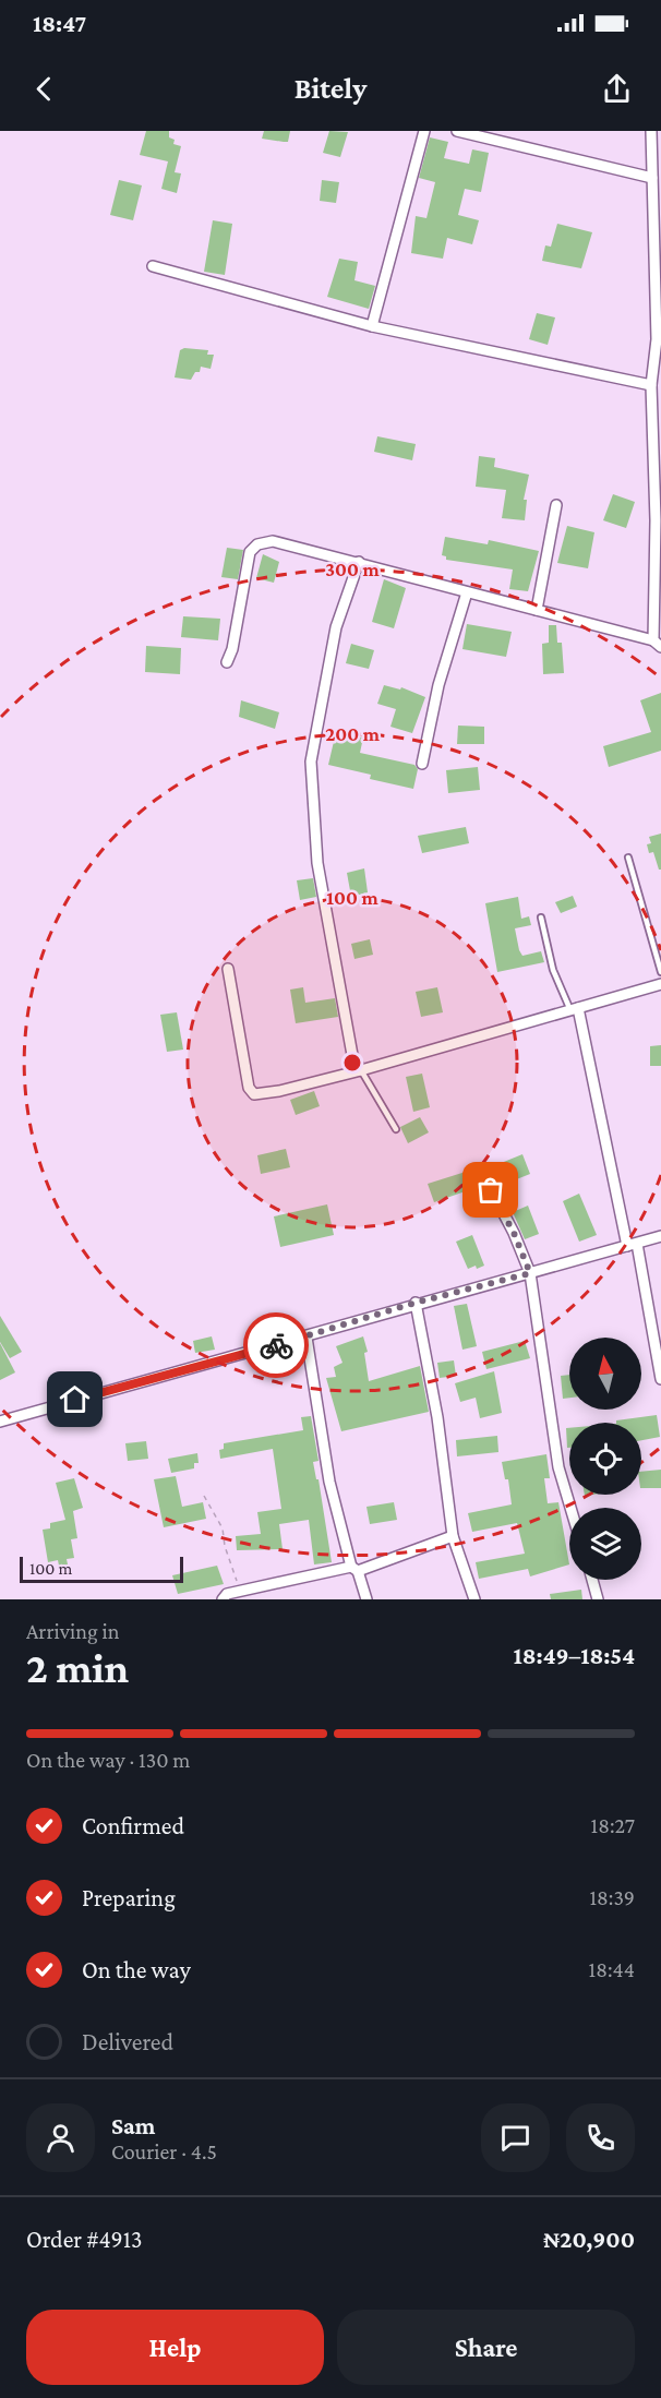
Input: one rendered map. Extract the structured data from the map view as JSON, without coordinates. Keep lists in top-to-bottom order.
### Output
{
  "scale_bar": "100 m",
  "north": "top",
  "page": {
    "status": "18:47",
    "header": "Bitely",
    "scale": "100 m",
    "heading": ["2 min", "Arriving in", "18:49–18:54"],
    "panel": [
      "Sam",
      "Courier · 4.5",
      "Order #4913",
      "₦20,900"
    ],
    "bar": "On the way · 130 m",
    "list": [
      ["Confirmed", "18:27"],
      ["Preparing", "18:39"],
      ["On the way", "18:44"],
      "Delivered"
    ],
    "buttons": ["Help", "Share"]
  },
  "rings": ["300 m", "200 m", "100 m"]
}
